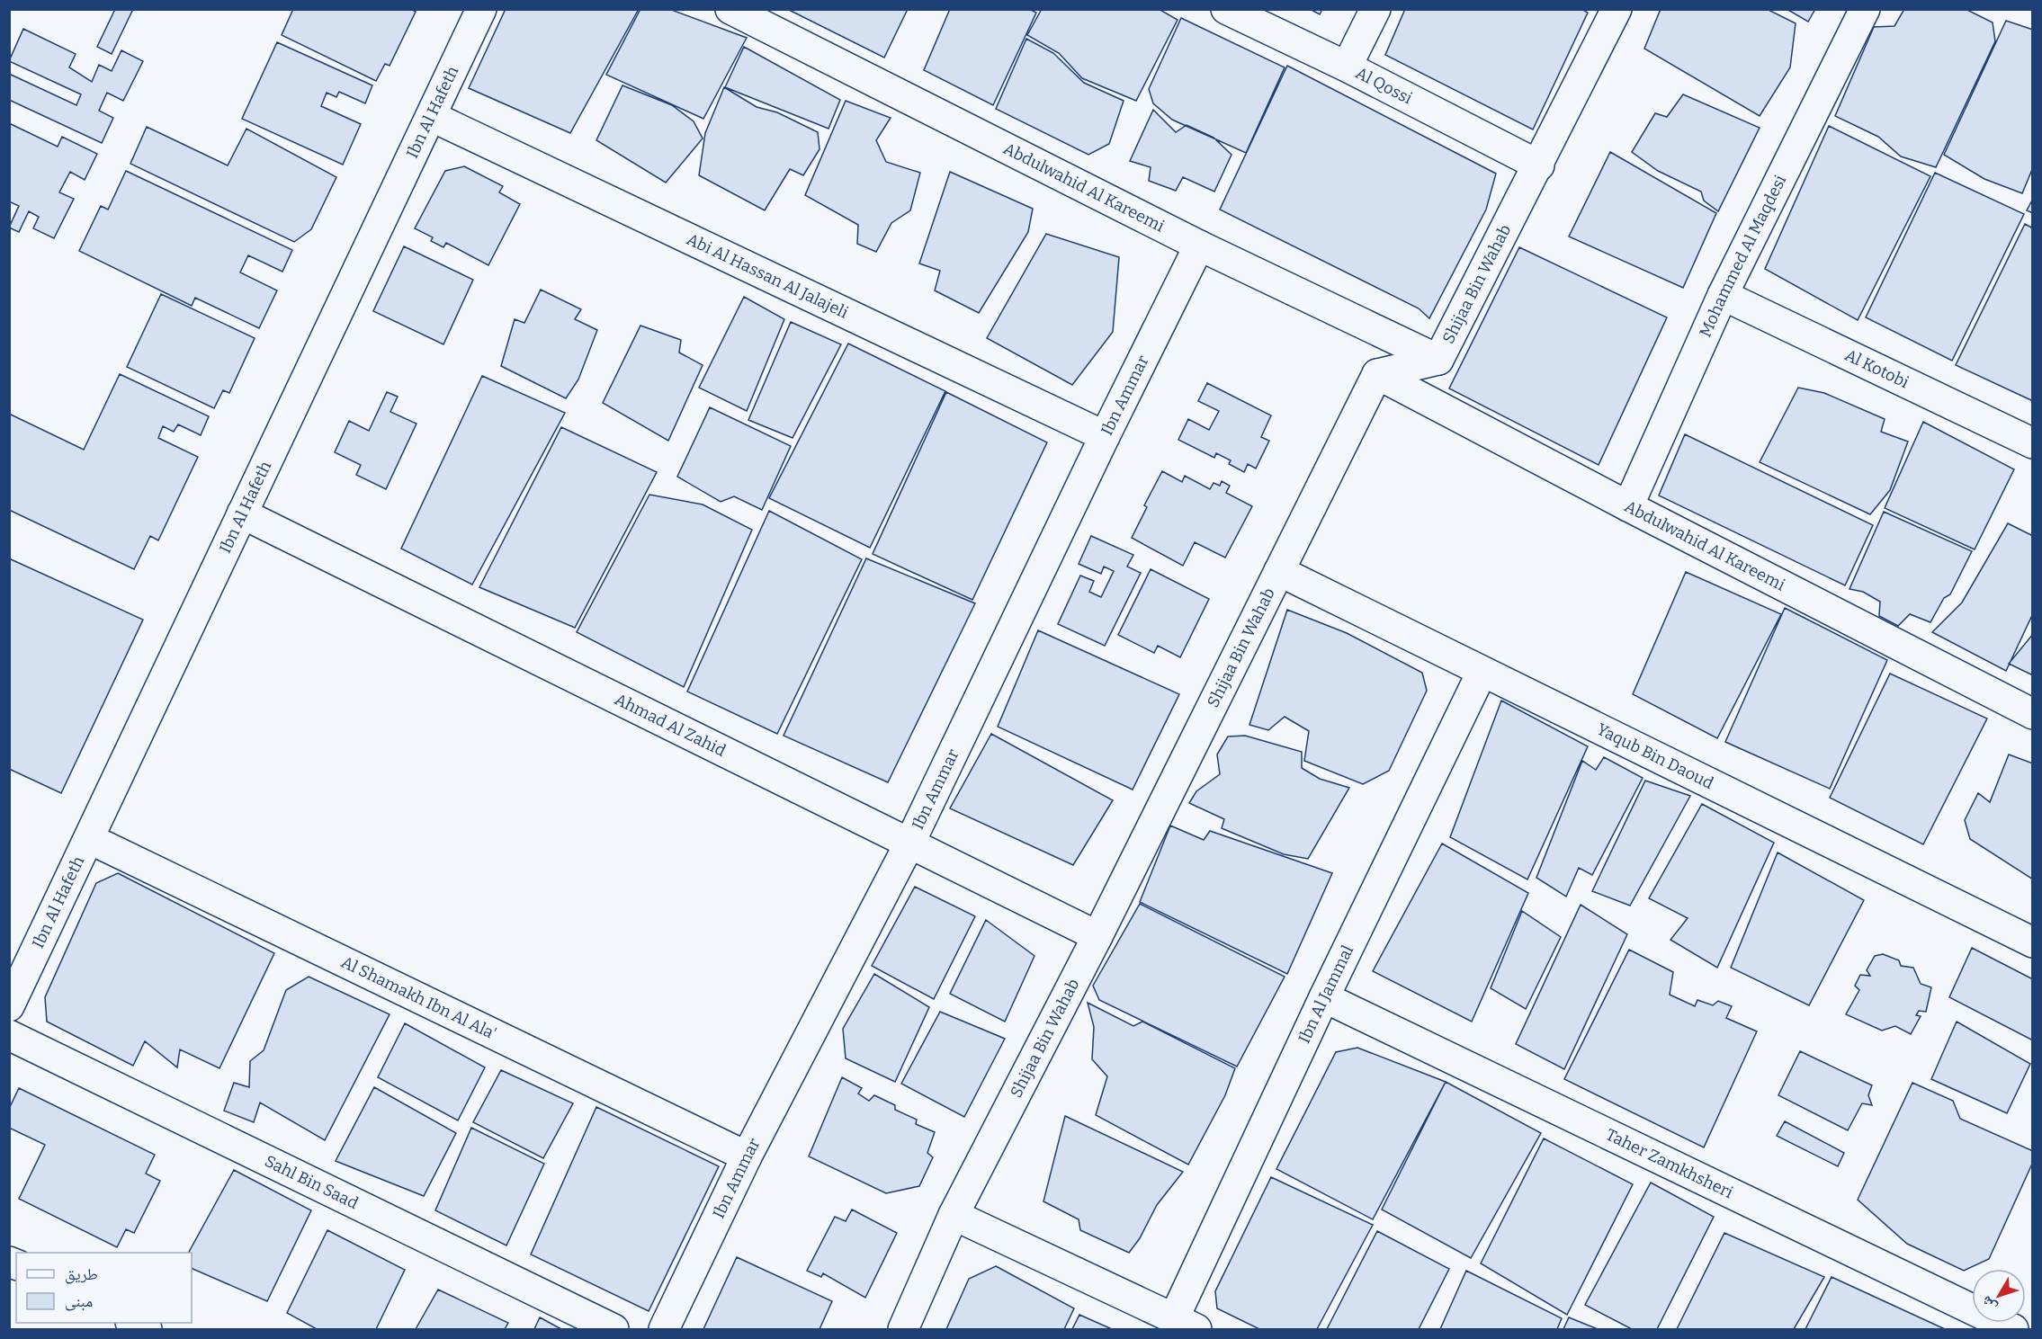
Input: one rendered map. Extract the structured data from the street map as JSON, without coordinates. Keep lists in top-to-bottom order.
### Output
{
  "streets": {
    "street": [
      "Al Qossi",
      "Ibn Al Hafeth",
      "Abdulwahid Al Kareemi",
      "Mohammed Al Maqdesi",
      "Abi Al Hassan Al Jalajeli",
      "Shijaa Bin Wahab",
      "Al Kotobi",
      "Ibn Ammar",
      "Ahmad Al Zahid",
      "Yaqub Bin Daoud",
      "Ibn Al Jammal",
      "Al Shamakh Ibn Al Ala'",
      "Taher Zamkhsheri",
      "Sahl Bin Saad"
    ]
  },
  "crossings": [
    ["Al Qossi", "Shijaa Bin Wahab"],
    ["Ibn Al Hafeth", "Abi Al Hassan Al Jalajeli"],
    ["Ibn Al Hafeth", "Ahmad Al Zahid"],
    ["Ibn Al Hafeth", "Al Shamakh Ibn Al Ala'"],
    ["Abdulwahid Al Kareemi", "Mohammed Al Maqdesi"],
    ["Abdulwahid Al Kareemi", "Shijaa Bin Wahab"],
    ["Abdulwahid Al Kareemi", "Ibn Ammar"],
    ["Mohammed Al Maqdesi", "Al Kotobi"],
    ["Abi Al Hassan Al Jalajeli", "Ibn Ammar"],
    ["Shijaa Bin Wahab", "Ahmad Al Zahid"],
    ["Shijaa Bin Wahab", "Yaqub Bin Daoud"],
    ["Ibn Ammar", "Ahmad Al Zahid"],
    ["Ibn Ammar", "Al Shamakh Ibn Al Ala'"],
    ["Yaqub Bin Daoud", "Ibn Al Jammal"],
    ["Ibn Al Jammal", "Taher Zamkhsheri"]
  ],
  "legend": ["طريق", "مبنى"],
  "north": "bottom left"
}
